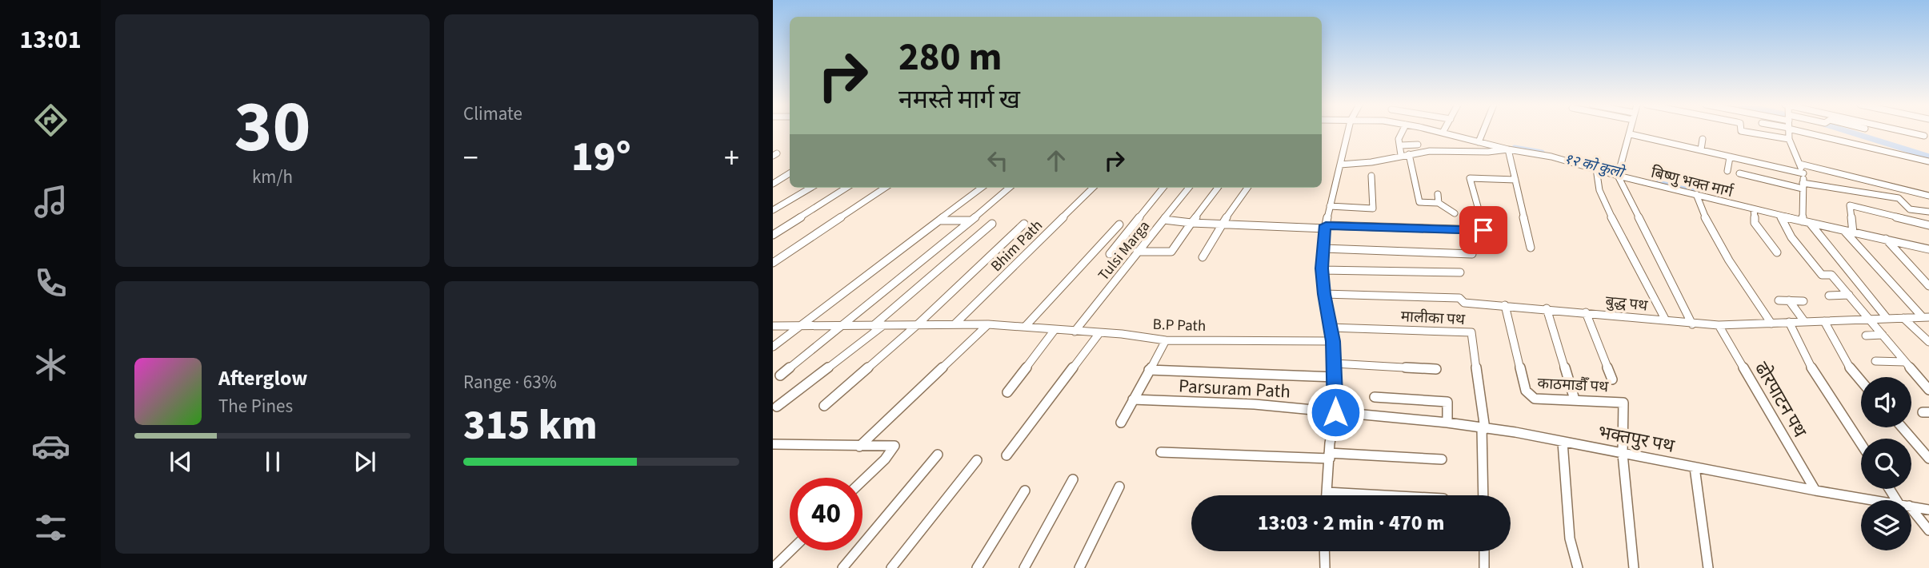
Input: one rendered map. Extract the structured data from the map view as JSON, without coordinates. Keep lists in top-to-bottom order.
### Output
{
  "streets": {
    "street": [
      "बिष्णु भक्त मार्ग",
      "Bhim Path",
      "Tulsi Marga",
      "बुद्ध पथ",
      "मालीका पथ",
      "B.P Path",
      "काठमाडौँ पथ",
      "Parsuram Path",
      "ढोरपाटन पथ",
      "भक्तपुर पथ"
    ]
  },
  "crossings": [
    ["Bhim Path", "B.P Path"],
    ["Tulsi Marga", "B.P Path"],
    ["बुद्ध पथ", "काठमाडौँ पथ"],
    ["बुद्ध पथ", "ढोरपाटन पथ"],
    ["मालीका पथ", "भक्तपुर पथ"],
    ["काठमाडौँ पथ", "भक्तपुर पथ"],
    ["Parsuram Path", "भक्तपुर पथ"],
    ["ढोरपाटन पथ", "भक्तपुर पथ"]
  ],
  "water": ["१२ को कुलो"],
  "page": {
    "tabs": "13:01",
    "tile": [
      ["30", "km/h"],
      "Climate",
      ["Range · 63%", "315 km"]
    ],
    "turn": ["280 m", "नमस्ते मार्ग ख"],
    "heat": ["−", "19°", "+"],
    "song": ["Afterglow", "The Pines"],
    "limit": "40",
    "trip": "13:03 · 2 min · 470 m"
  }
}
